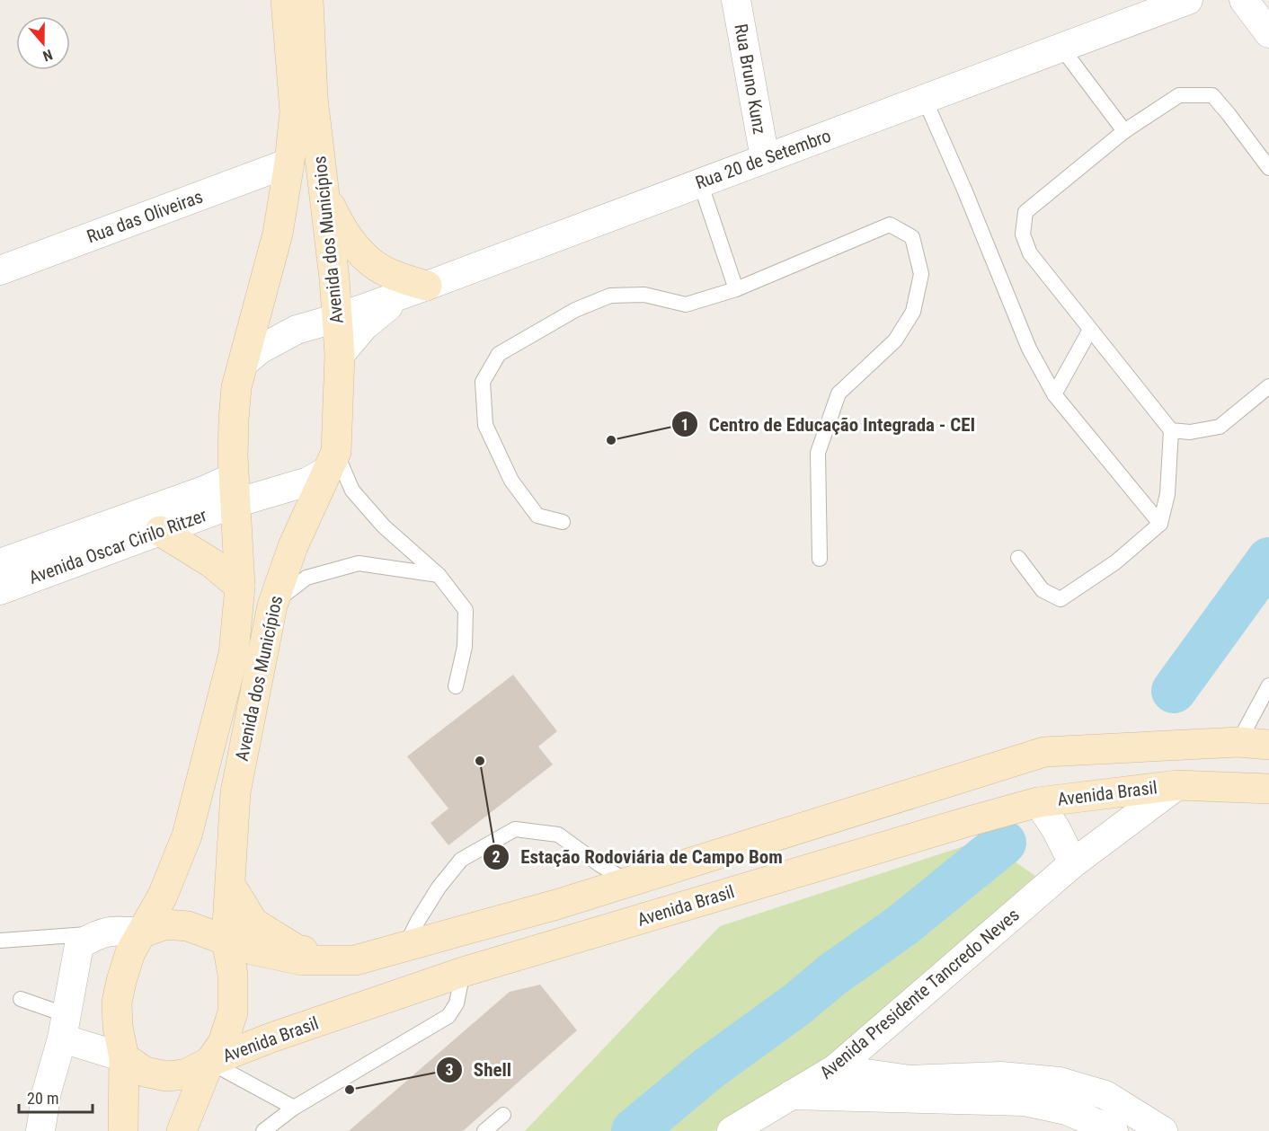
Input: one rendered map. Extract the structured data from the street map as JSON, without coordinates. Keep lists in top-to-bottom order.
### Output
{
  "streets": {
    "main road": ["Avenida dos Municípios", "Avenida Brasil"],
    "street": [
      "Rua Bruno Kunz",
      "Rua 20 de Setembro",
      "Rua das Oliveiras",
      "Avenida Oscar Cirilo Ritzer",
      "Avenida Presidente Tancredo Neves"
    ]
  },
  "crossings": [
    ["Rua Bruno Kunz", "Rua 20 de Setembro"],
    ["Rua 20 de Setembro", "Avenida dos Municípios"],
    ["Rua das Oliveiras", "Avenida dos Municípios"],
    ["Avenida dos Municípios", "Avenida Oscar Cirilo Ritzer"],
    ["Avenida dos Municípios", "Avenida Brasil"],
    ["Avenida Brasil", "Avenida Presidente Tancredo Neves"]
  ],
  "places": ["Centro de Educação Integrada - CEI", "Estação Rodoviária de Campo Bom", "Shell"],
  "scale_bar": "20 m",
  "north": "bottom"
}
